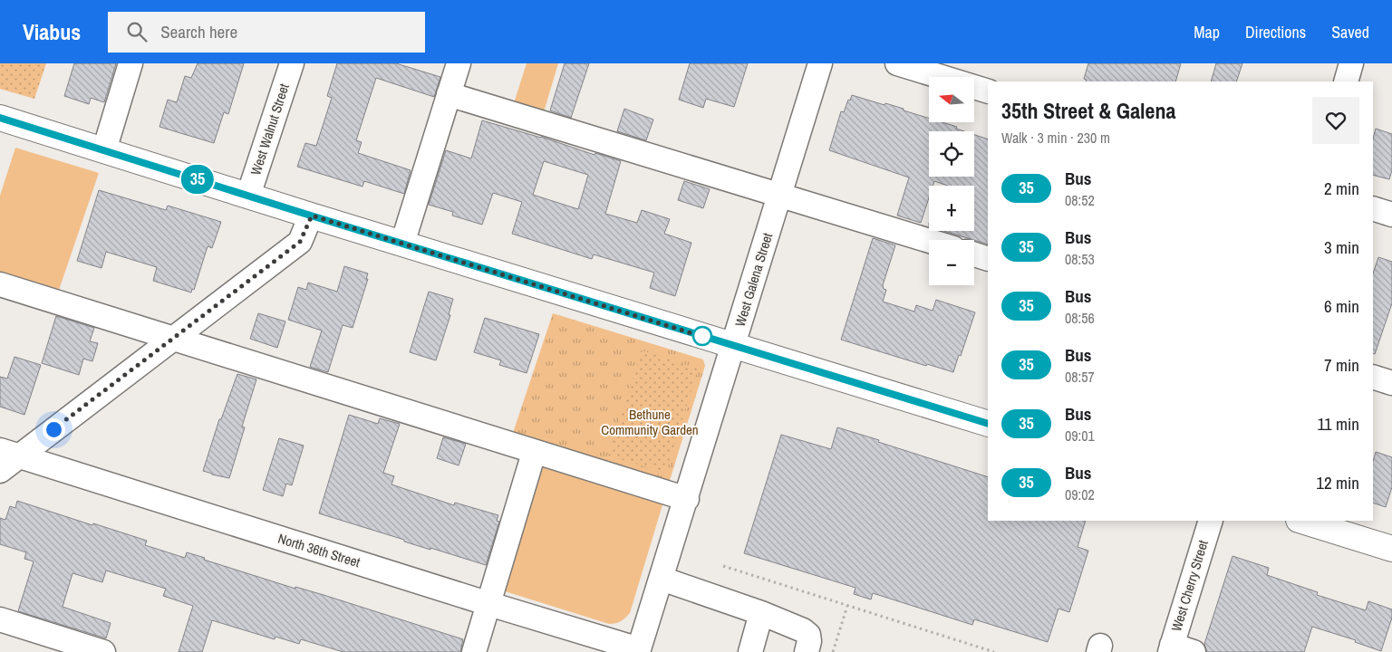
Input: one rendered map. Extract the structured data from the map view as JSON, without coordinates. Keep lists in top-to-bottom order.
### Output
{
  "streets": {
    "street": [
      "West Walnut Street",
      "West Galena Street",
      "North 36th Street",
      "West Cherry Street"
    ]
  },
  "crossings": [
    ["West Galena Street", "North 36th Street"]
  ],
  "parks": ["Bethune Community Garden"],
  "lines": ["bus line 35"],
  "north": "left",
  "page": {
    "header": "Viabus",
    "search": "Search here",
    "nav": ["Map", "Directions", "Saved"],
    "on_map": "35",
    "map_buttons": ["+", "−"],
    "heading": ["35th Street & Galena", "Walk · 3 min · 230 m"],
    "list": [
      {
        "mark": "35",
        "name": "Bus",
        "note": "08:52",
        "value": "2 min"
      },
      {
        "mark": "35",
        "name": "Bus",
        "note": "08:53",
        "value": "3 min"
      },
      {
        "mark": "35",
        "name": "Bus",
        "note": "08:56",
        "value": "6 min"
      },
      {
        "mark": "35",
        "name": "Bus",
        "note": "08:57",
        "value": "7 min"
      },
      {
        "mark": "35",
        "name": "Bus",
        "note": "09:01",
        "value": "11 min"
      },
      {
        "mark": "35",
        "name": "Bus",
        "note": "09:02",
        "value": "12 min"
      }
    ]
  }
}
